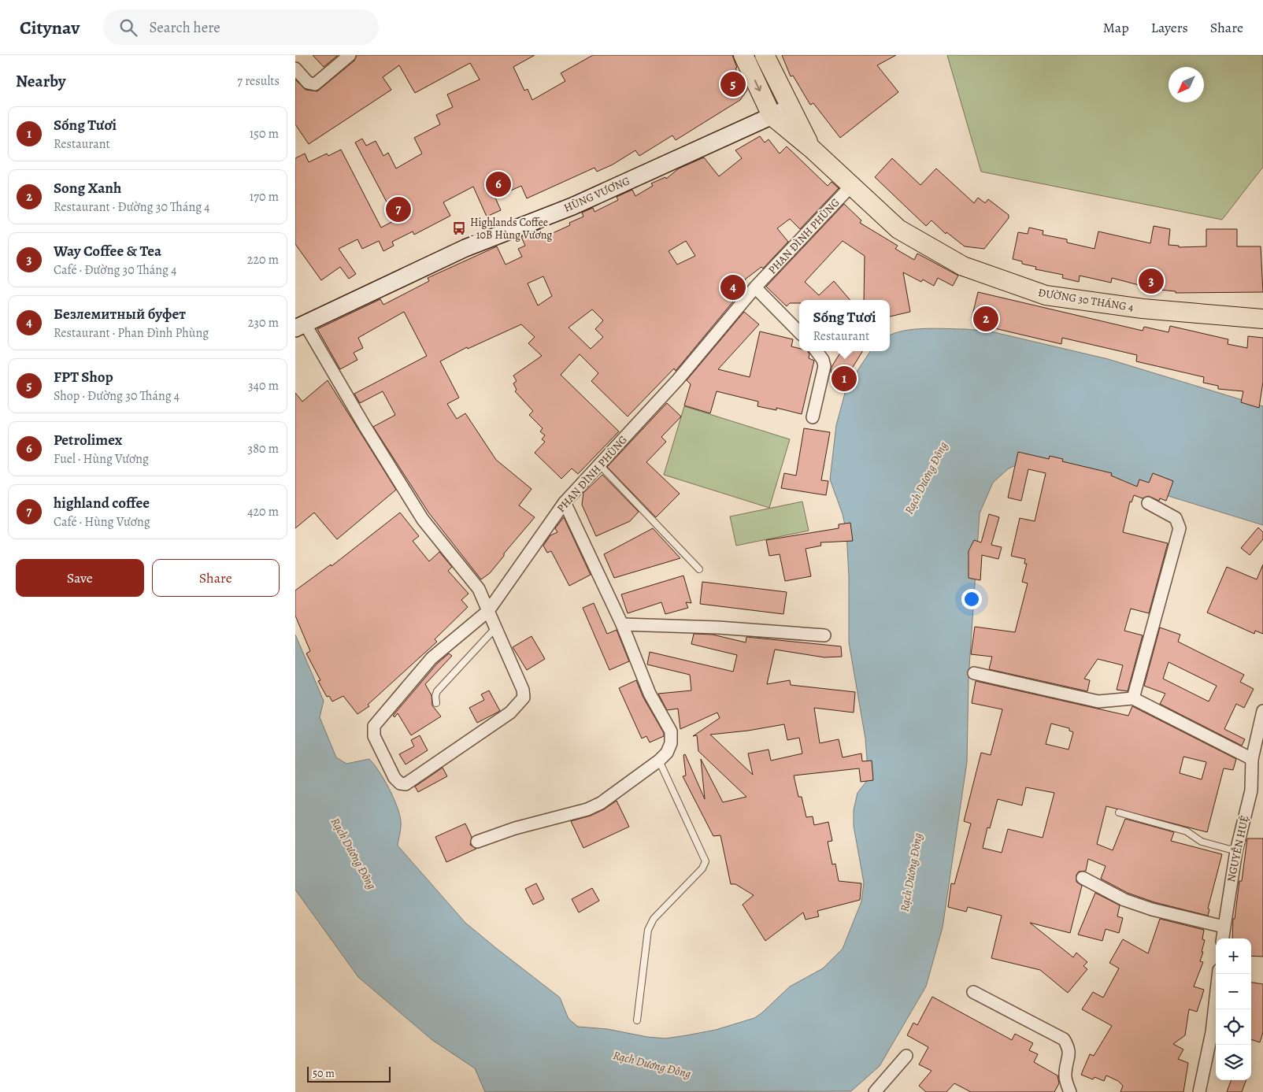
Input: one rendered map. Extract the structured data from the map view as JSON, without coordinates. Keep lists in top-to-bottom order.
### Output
{
  "streets": {
    "main road": ["HÙNG VƯƠNG", "ĐƯỜNG 30 THÁNG 4"],
    "street": ["PHAN ĐÌNH PHÙNG", "NGUYỄN HUỆ"]
  },
  "crossings": [
    ["HÙNG VƯƠNG", "ĐƯỜNG 30 THÁNG 4"],
    ["PHAN ĐÌNH PHÙNG", "ĐƯỜNG 30 THÁNG 4"]
  ],
  "water": ["Rạch Dương Đông"],
  "places": {
    "bus stop": ["Highlands Coffee - 10B Hùng Vương"]
  },
  "scale_bar": "50 m",
  "north": "bottom left",
  "page": {
    "header": "Citynav",
    "search": "Search here",
    "nav": ["Map", "Layers", "Share"],
    "heading": ["Nearby", "7 results"],
    "pins": [
      "5",
      "6",
      "7",
      "3",
      "4",
      "2",
      "1"
    ],
    "list": [
      {
        "mark": "1",
        "name": "Sống Tươi",
        "note": "Restaurant",
        "value": "150 m"
      },
      {
        "mark": "2",
        "name": "Song Xanh",
        "note": "Restaurant · Đường 30 Tháng 4",
        "value": "170 m"
      },
      {
        "mark": "3",
        "name": "Way Coffee & Tea",
        "note": "Café · Đường 30 Tháng 4",
        "value": "220 m"
      },
      {
        "mark": "4",
        "name": "Безлемитный буфет",
        "note": "Restaurant · Phan Đình Phùng",
        "value": "230 m"
      },
      {
        "mark": "5",
        "name": "FPT Shop",
        "note": "Shop · Đường 30 Tháng 4",
        "value": "340 m"
      },
      {
        "mark": "6",
        "name": "Petrolimex",
        "note": "Fuel · Hùng Vương",
        "value": "380 m"
      },
      {
        "mark": "7",
        "name": "highland coffee",
        "note": "Café · Hùng Vương",
        "value": "420 m"
      }
    ],
    "popup": ["Sống Tươi", "Restaurant"],
    "buttons": ["Save", "Share"],
    "map_buttons": ["+", "−"],
    "scale": "50 m"
  }
}
